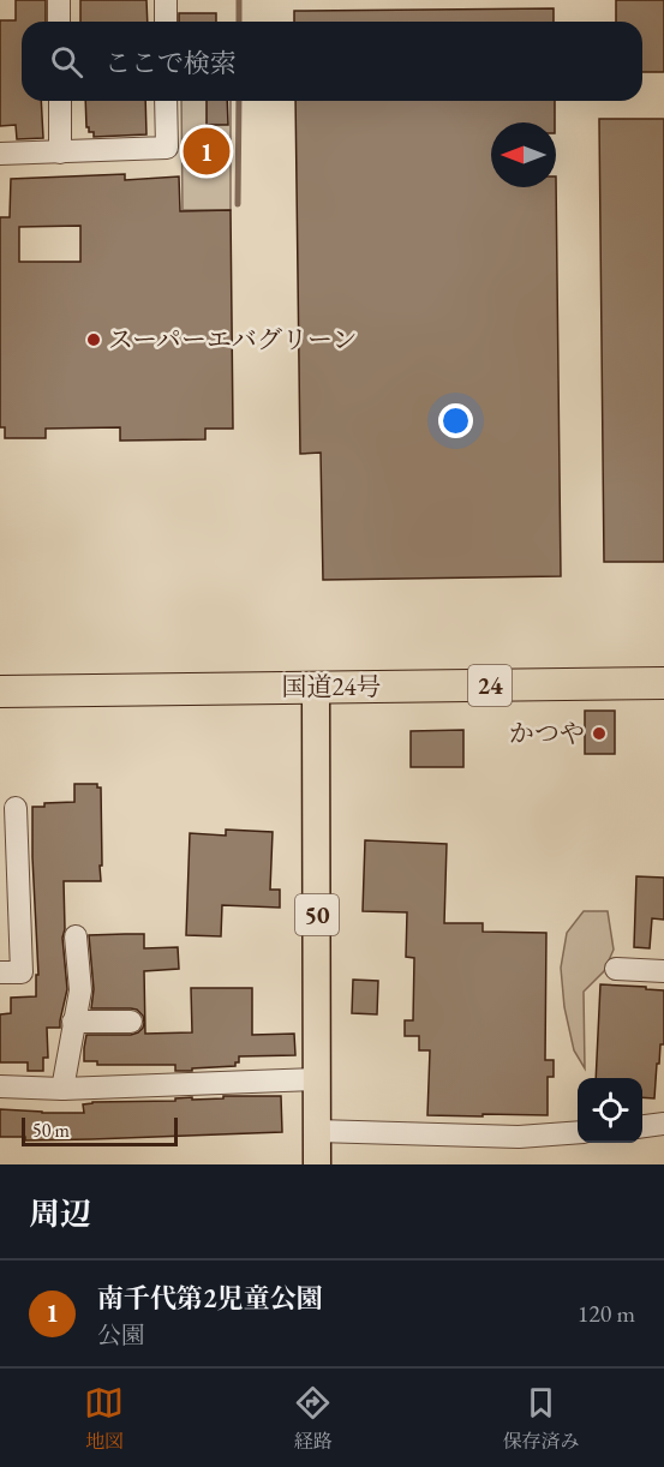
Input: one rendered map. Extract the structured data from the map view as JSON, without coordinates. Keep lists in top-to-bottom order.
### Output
{
  "streets": {
    "highway": ["24", "国道24号"],
    "main road": ["50"]
  },
  "crossings": [
    ["国道24号", "50"]
  ],
  "places": ["スーパーエバグリーン", "かつや"],
  "scale_bar": "50 m",
  "north": "left",
  "page": {
    "search": "ここで検索",
    "pins": "1",
    "scale": "50 m",
    "heading": "周辺",
    "list": [
      {
        "mark": "1",
        "name": "南千代第2児童公園",
        "note": "公園",
        "value": "120 m"
      }
    ],
    "nav": ["地図", "経路", "保存済み"]
  }
}
